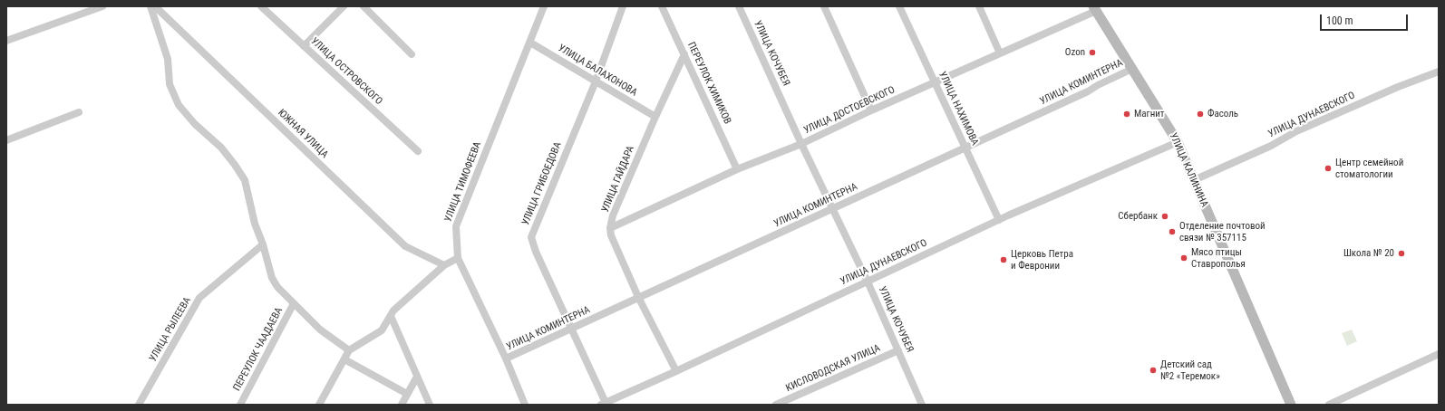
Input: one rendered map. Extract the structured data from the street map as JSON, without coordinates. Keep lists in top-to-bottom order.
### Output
{
  "streets": {
    "main road": ["УЛИЦА КАЛИНИНА"],
    "street": [
      "УЛИЦА КОЧУБЕЯ",
      "УЛИЦА БАЛАХОНОВА",
      "УЛИЦА ОСТРОВСКОГО",
      "УЛИЦА КОМИНТЕРНА",
      "ПЕРЕУЛОК ХИМИКОВ",
      "УЛИЦА НАХИМОВА",
      "УЛИЦА ДОСТОЕВСКОГО",
      "УЛИЦА ДУНАЕВСКОГО",
      "ЮЖНАЯ УЛИЦА",
      "УЛИЦА ГАЙДАРА",
      "УЛИЦА ТИМОФЕЕВА",
      "УЛИЦА ГРИБОЕДОВА",
      "УЛИЦА РЫЛЕЕВА",
      "ПЕРЕУЛОК ЧААДАЕВА",
      "КИСЛОВОДСКАЯ УЛИЦА"
    ]
  },
  "crossings": [
    ["УЛИЦА КОЧУБЕЯ", "УЛИЦА КОМИНТЕРНА"],
    ["УЛИЦА КОЧУБЕЯ", "УЛИЦА ДОСТОЕВСКОГО"],
    ["УЛИЦА КОЧУБЕЯ", "УЛИЦА ДУНАЕВСКОГО"],
    ["УЛИЦА КОЧУБЕЯ", "КИСЛОВОДСКАЯ УЛИЦА"],
    ["УЛИЦА БАЛАХОНОВА", "УЛИЦА ГАЙДАРА"],
    ["УЛИЦА БАЛАХОНОВА", "УЛИЦА ТИМОФЕЕВА"],
    ["УЛИЦА БАЛАХОНОВА", "УЛИЦА ГРИБОЕДОВА"],
    ["УЛИЦА КОМИНТЕРНА", "УЛИЦА НАХИМОВА"],
    ["УЛИЦА КОМИНТЕРНА", "УЛИЦА КАЛИНИНА"],
    ["УЛИЦА КОМИНТЕРНА", "УЛИЦА ГАЙДАРА"],
    ["УЛИЦА КОМИНТЕРНА", "УЛИЦА ТИМОФЕЕВА"],
    ["УЛИЦА КОМИНТЕРНА", "УЛИЦА ГРИБОЕДОВА"],
    ["ПЕРЕУЛОК ХИМИКОВ", "УЛИЦА ДОСТОЕВСКОГО"],
    ["ПЕРЕУЛОК ХИМИКОВ", "УЛИЦА ГАЙДАРА"],
    ["УЛИЦА НАХИМОВА", "УЛИЦА ДОСТОЕВСКОГО"],
    ["УЛИЦА НАХИМОВА", "УЛИЦА ДУНАЕВСКОГО"],
    ["УЛИЦА ДОСТОЕВСКОГО", "УЛИЦА КАЛИНИНА"],
    ["УЛИЦА ДОСТОЕВСКОГО", "УЛИЦА ГАЙДАРА"],
    ["УЛИЦА ДУНАЕВСКОГО", "УЛИЦА КАЛИНИНА"],
    ["УЛИЦА ДУНАЕВСКОГО", "УЛИЦА ГАЙДАРА"],
    ["УЛИЦА ДУНАЕВСКОГО", "УЛИЦА ГРИБОЕДОВА"]
  ],
  "places": [
    "Ozon",
    "Магнит",
    "Фасоль",
    "Центр cемейной cтоматологии",
    "Сбербанк",
    "Отделение почтовой связи № 357115",
    "Школа № 20",
    "Мясо птицы Ставрополья",
    "Церковь Петра и Февронии",
    "Детский сад №2 «Теремок»"
  ],
  "scale_bar": "100 m"
}
